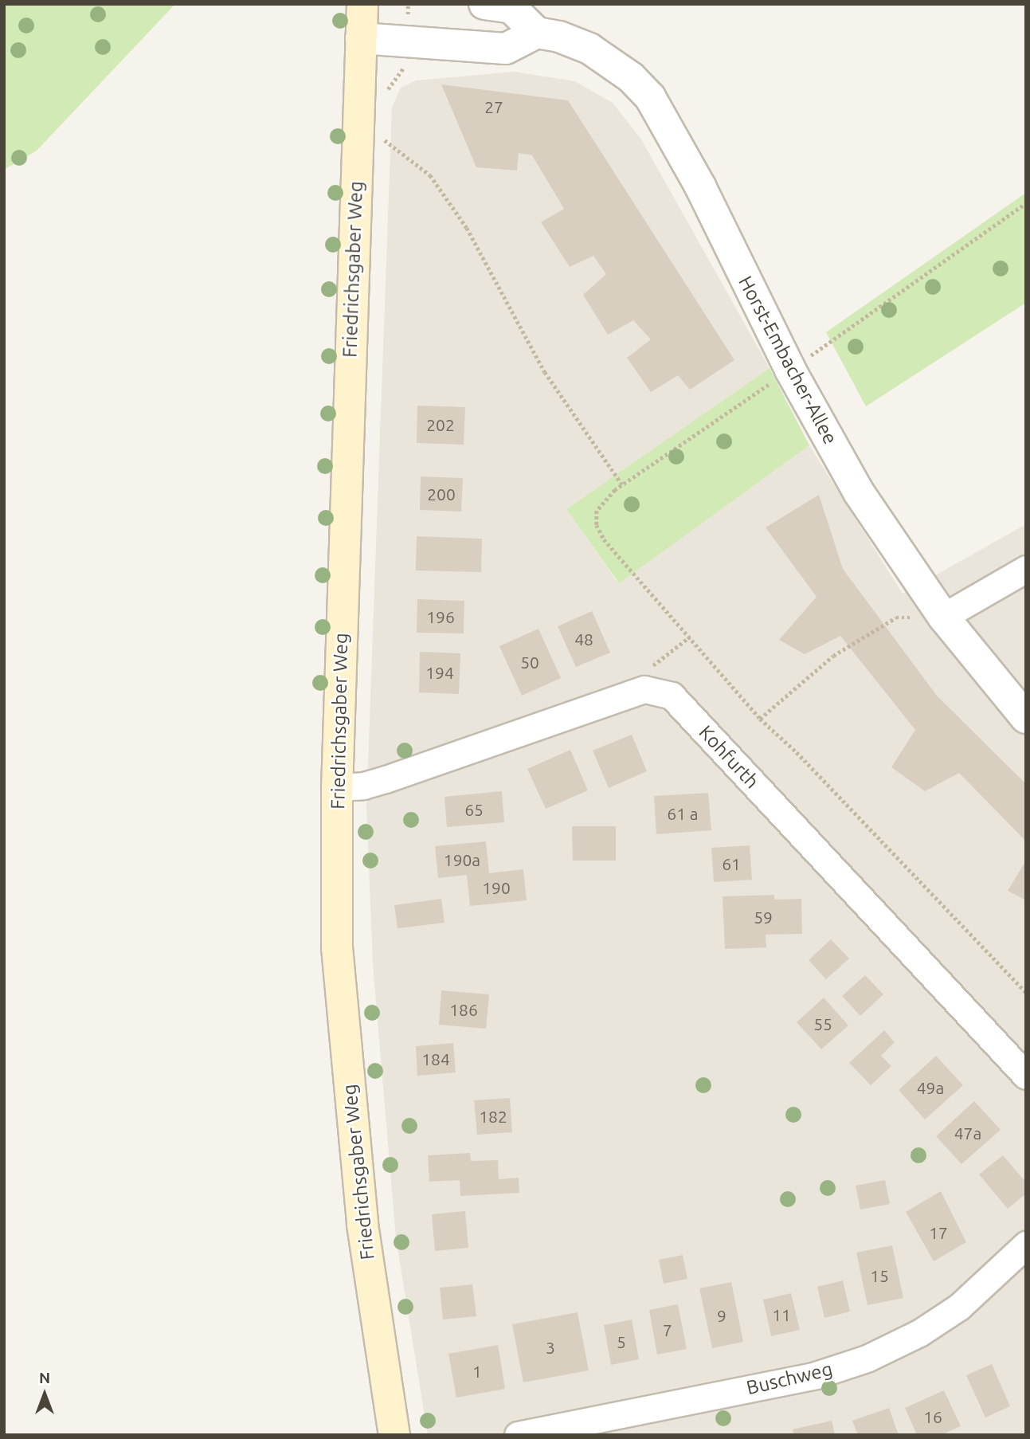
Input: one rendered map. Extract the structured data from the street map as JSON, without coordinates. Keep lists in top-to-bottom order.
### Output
{
  "streets": {
    "main road": ["Friedrichsgaber Weg"],
    "street": ["Horst-Embacher-Allee", "Kohfurth", "Buschweg"]
  },
  "house_numbers": [
    "27",
    "202",
    "200",
    "196",
    "48",
    "50",
    "194",
    "65",
    "61 a",
    "190a",
    "61",
    "190",
    "59",
    "186",
    "55",
    "184",
    "49a",
    "182",
    "47a",
    "17",
    "15",
    "11",
    "9",
    "7",
    "5",
    "3",
    "1",
    "16"
  ],
  "north": "top"
}
